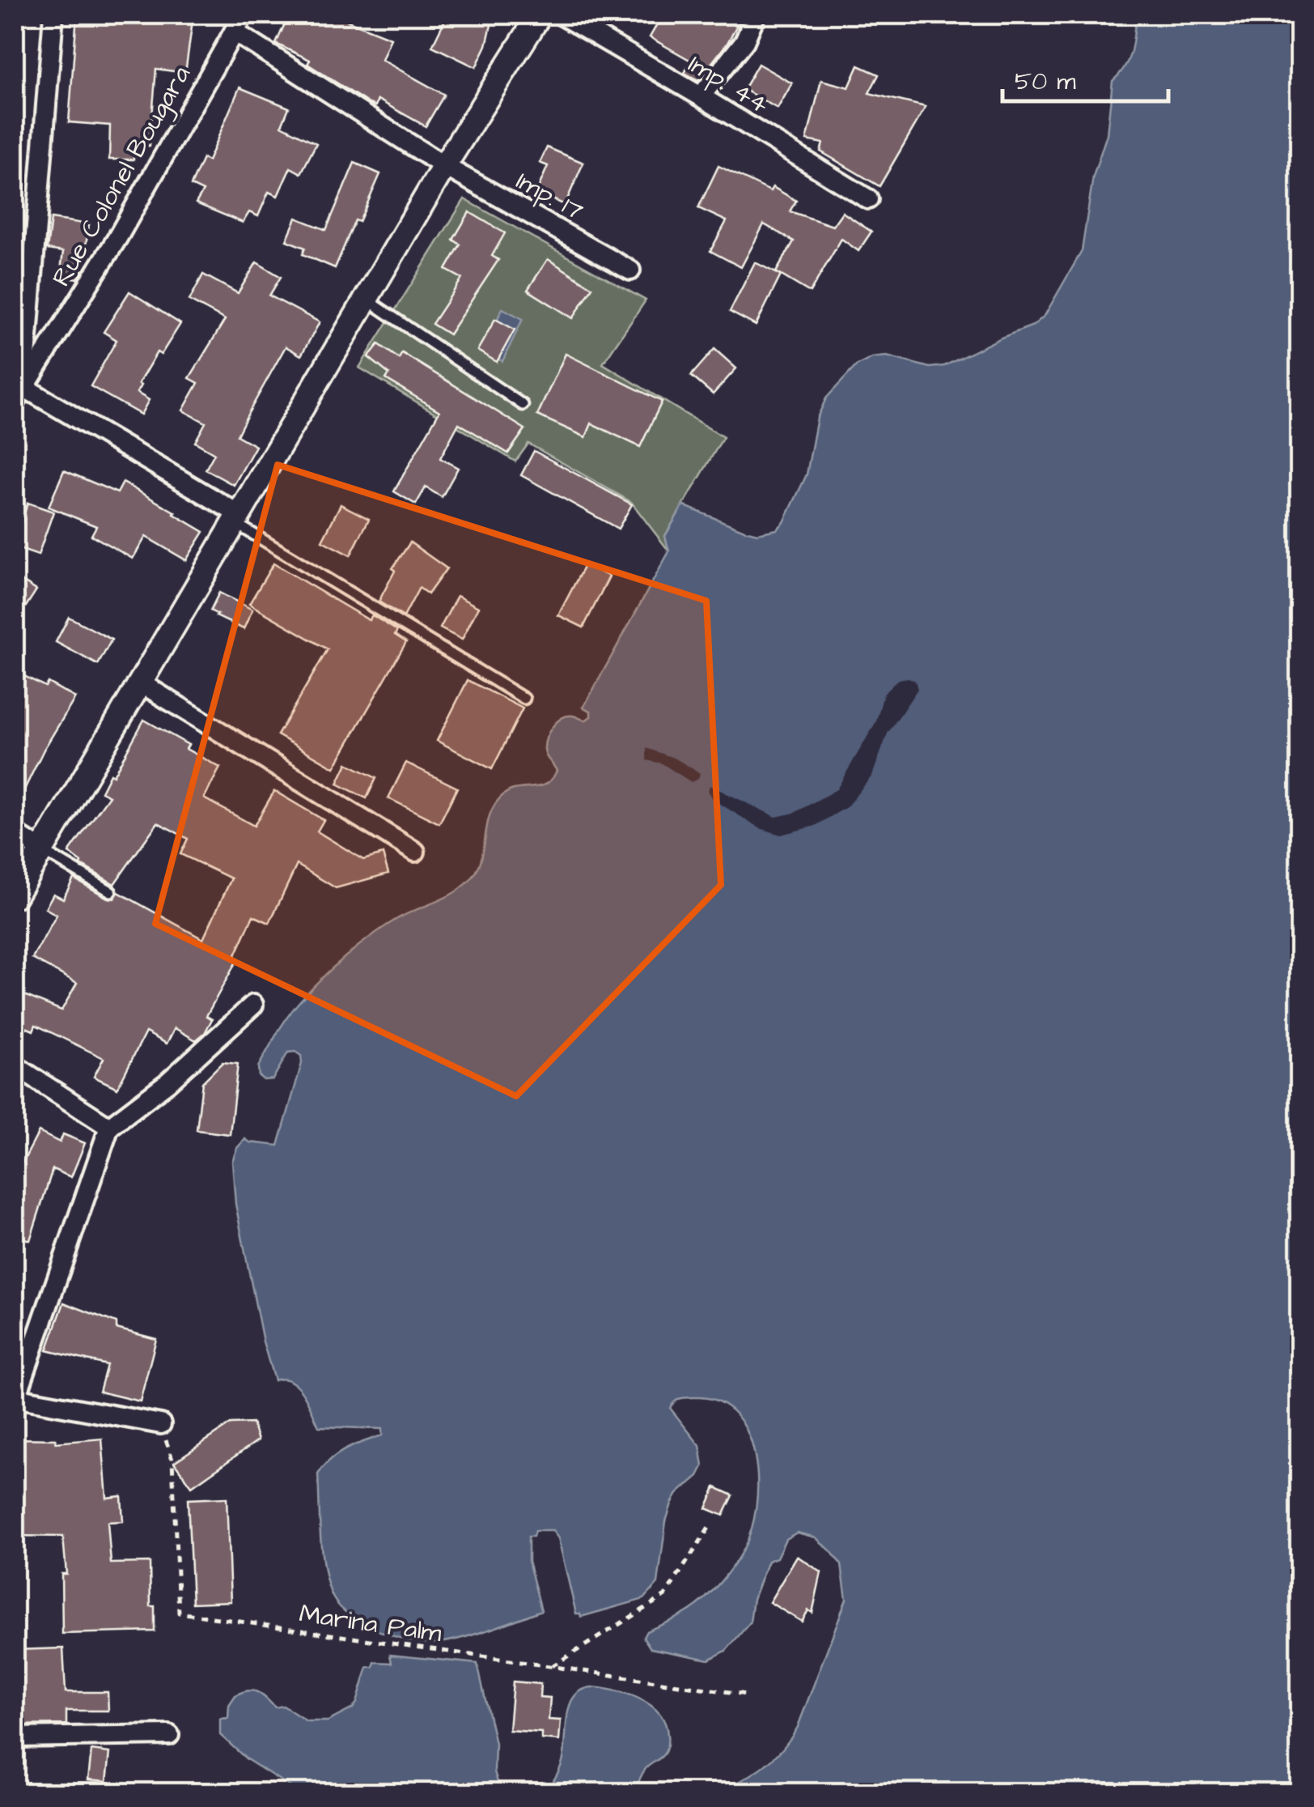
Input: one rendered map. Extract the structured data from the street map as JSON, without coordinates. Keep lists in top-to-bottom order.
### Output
{
  "streets": {
    "street": ["Imp. 44", "Rue Colonel Bougara", "Imp. 17"],
    "path": ["Marina Palm"]
  },
  "crossings": [
    ["Rue Colonel Bougara", "Imp. 17"]
  ],
  "scale_bar": "50 m"
}
